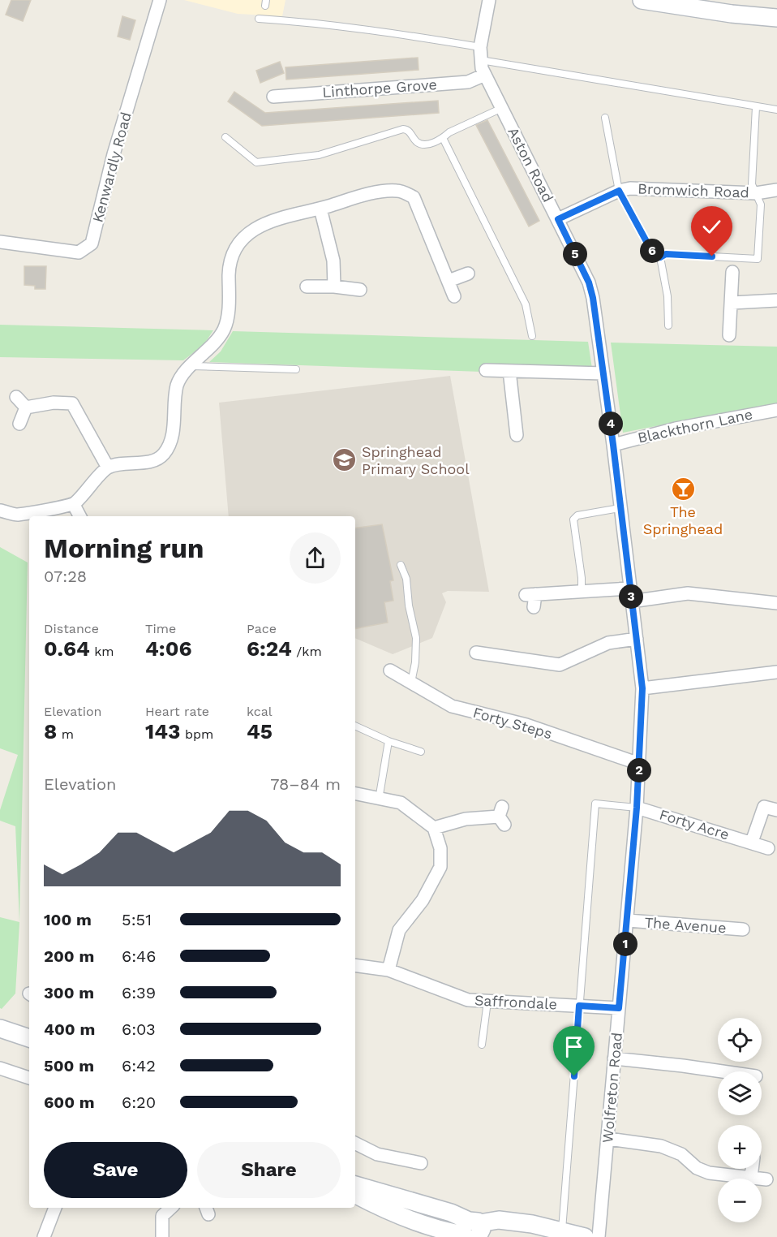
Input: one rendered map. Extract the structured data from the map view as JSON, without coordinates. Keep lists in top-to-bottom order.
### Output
{
  "streets": {
    "street": [
      "Linthorpe Grove",
      "Aston Road",
      "Kenwardly Road",
      "Bromwich Road",
      "Blackthorn Lane",
      "Forty Steps",
      "Forty Acre",
      "The Avenue",
      "Saffrondale",
      "Wolfreton Road"
    ]
  },
  "crossings": [
    ["Linthorpe Grove", "Aston Road"],
    ["Aston Road", "Bromwich Road"],
    ["Aston Road", "Blackthorn Lane"],
    ["Aston Road", "Wolfreton Road"],
    ["Blackthorn Lane", "Wolfreton Road"],
    ["Forty Steps", "Wolfreton Road"],
    ["Forty Acre", "Wolfreton Road"],
    ["The Avenue", "Wolfreton Road"],
    ["Saffrondale", "Wolfreton Road"]
  ],
  "places": {
    "school or university": ["Springhead Primary School"],
    "bar": ["The Springhead"]
  },
  "page": {
    "pins": [
      "6",
      "5",
      "4",
      "3",
      "2",
      "1"
    ],
    "heading": ["Morning run", "07:28"],
    "stats": [
      ["Distance", "0.64 km"],
      ["Time", "4:06"],
      ["Pace", "6:24 /km"],
      ["Elevation", "8 m"],
      ["Heart rate", "143 bpm"],
      ["kcal", "45"]
    ],
    "chart": ["Elevation", "78–84 m"],
    "list": [
      {
        "name": "100 m",
        "note": "5:51"
      },
      {
        "name": "200 m",
        "note": "6:46"
      },
      {
        "name": "300 m",
        "note": "6:39"
      },
      {
        "name": "400 m",
        "note": "6:03"
      },
      {
        "name": "500 m",
        "note": "6:42"
      },
      {
        "name": "600 m",
        "note": "6:20"
      }
    ],
    "map_buttons": ["+", "−"],
    "buttons": ["Save", "Share"]
  }
}
